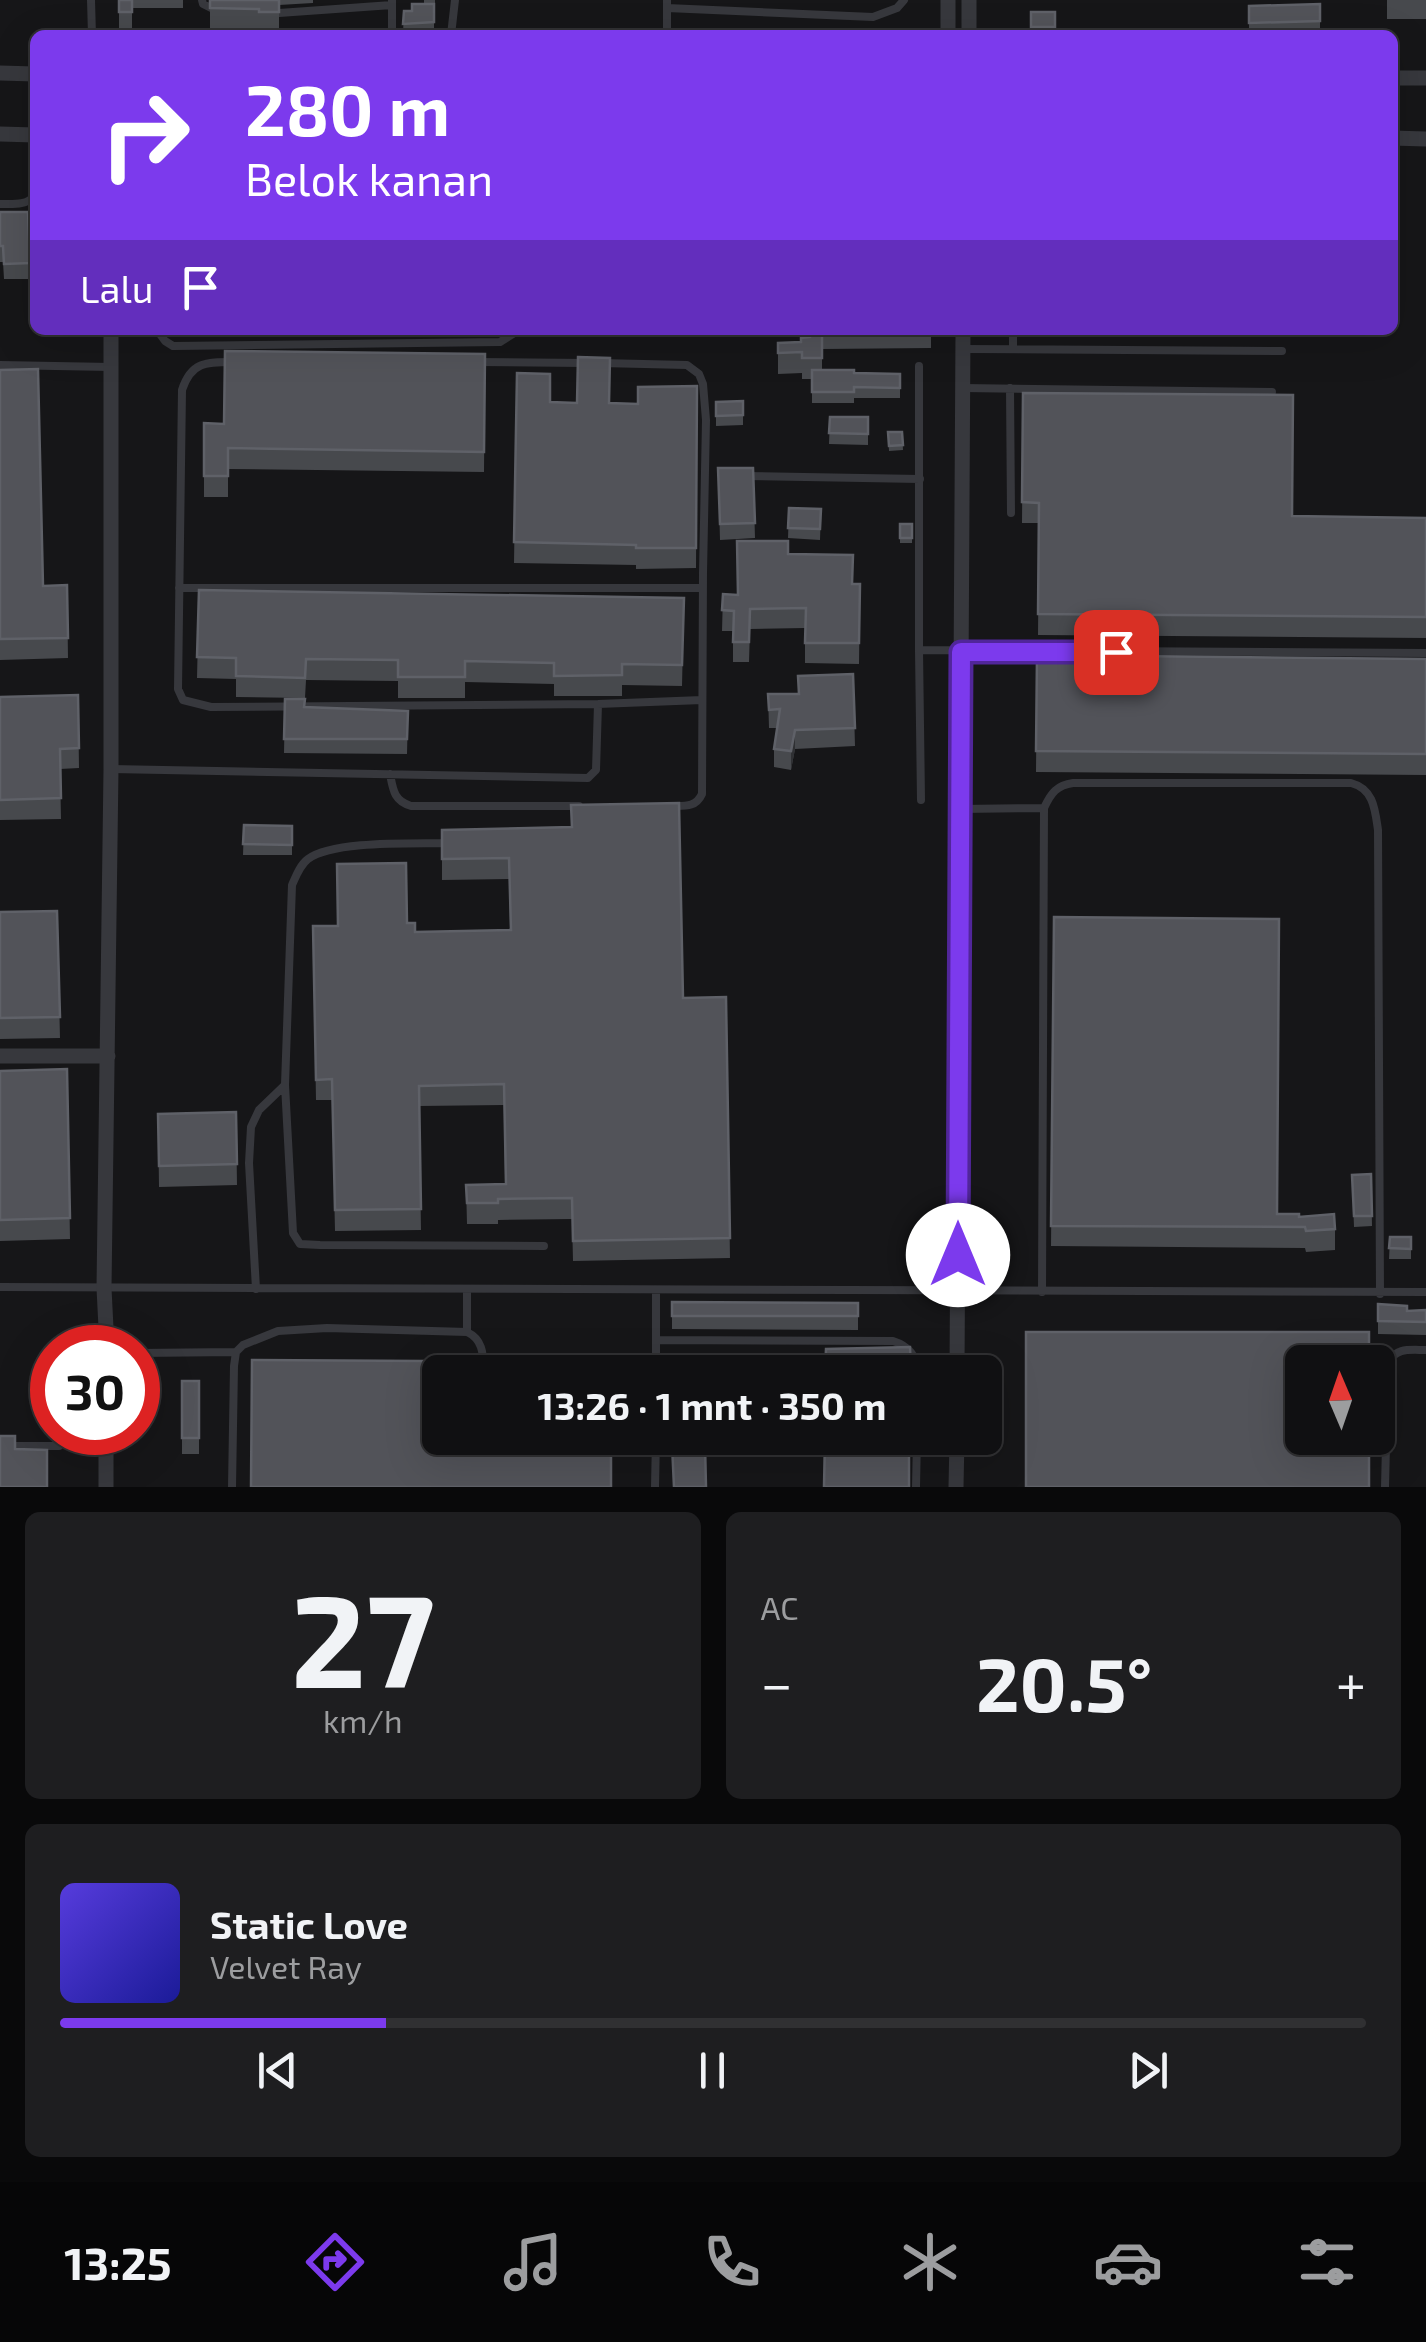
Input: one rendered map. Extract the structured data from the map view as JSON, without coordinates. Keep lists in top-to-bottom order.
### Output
{
  "north": "top",
  "page": {
    "turn": ["280 m", "Belok kanan"],
    "then": "Lalu",
    "limit": "30",
    "trip": "13:26 · 1 mnt · 350 m",
    "tile": [
      ["27", "km/h"],
      "AC"
    ],
    "heat": ["−", "20.5°", "+"],
    "song": ["Static Love", "Velvet Ray"],
    "tabs": "13:25"
  }
}
